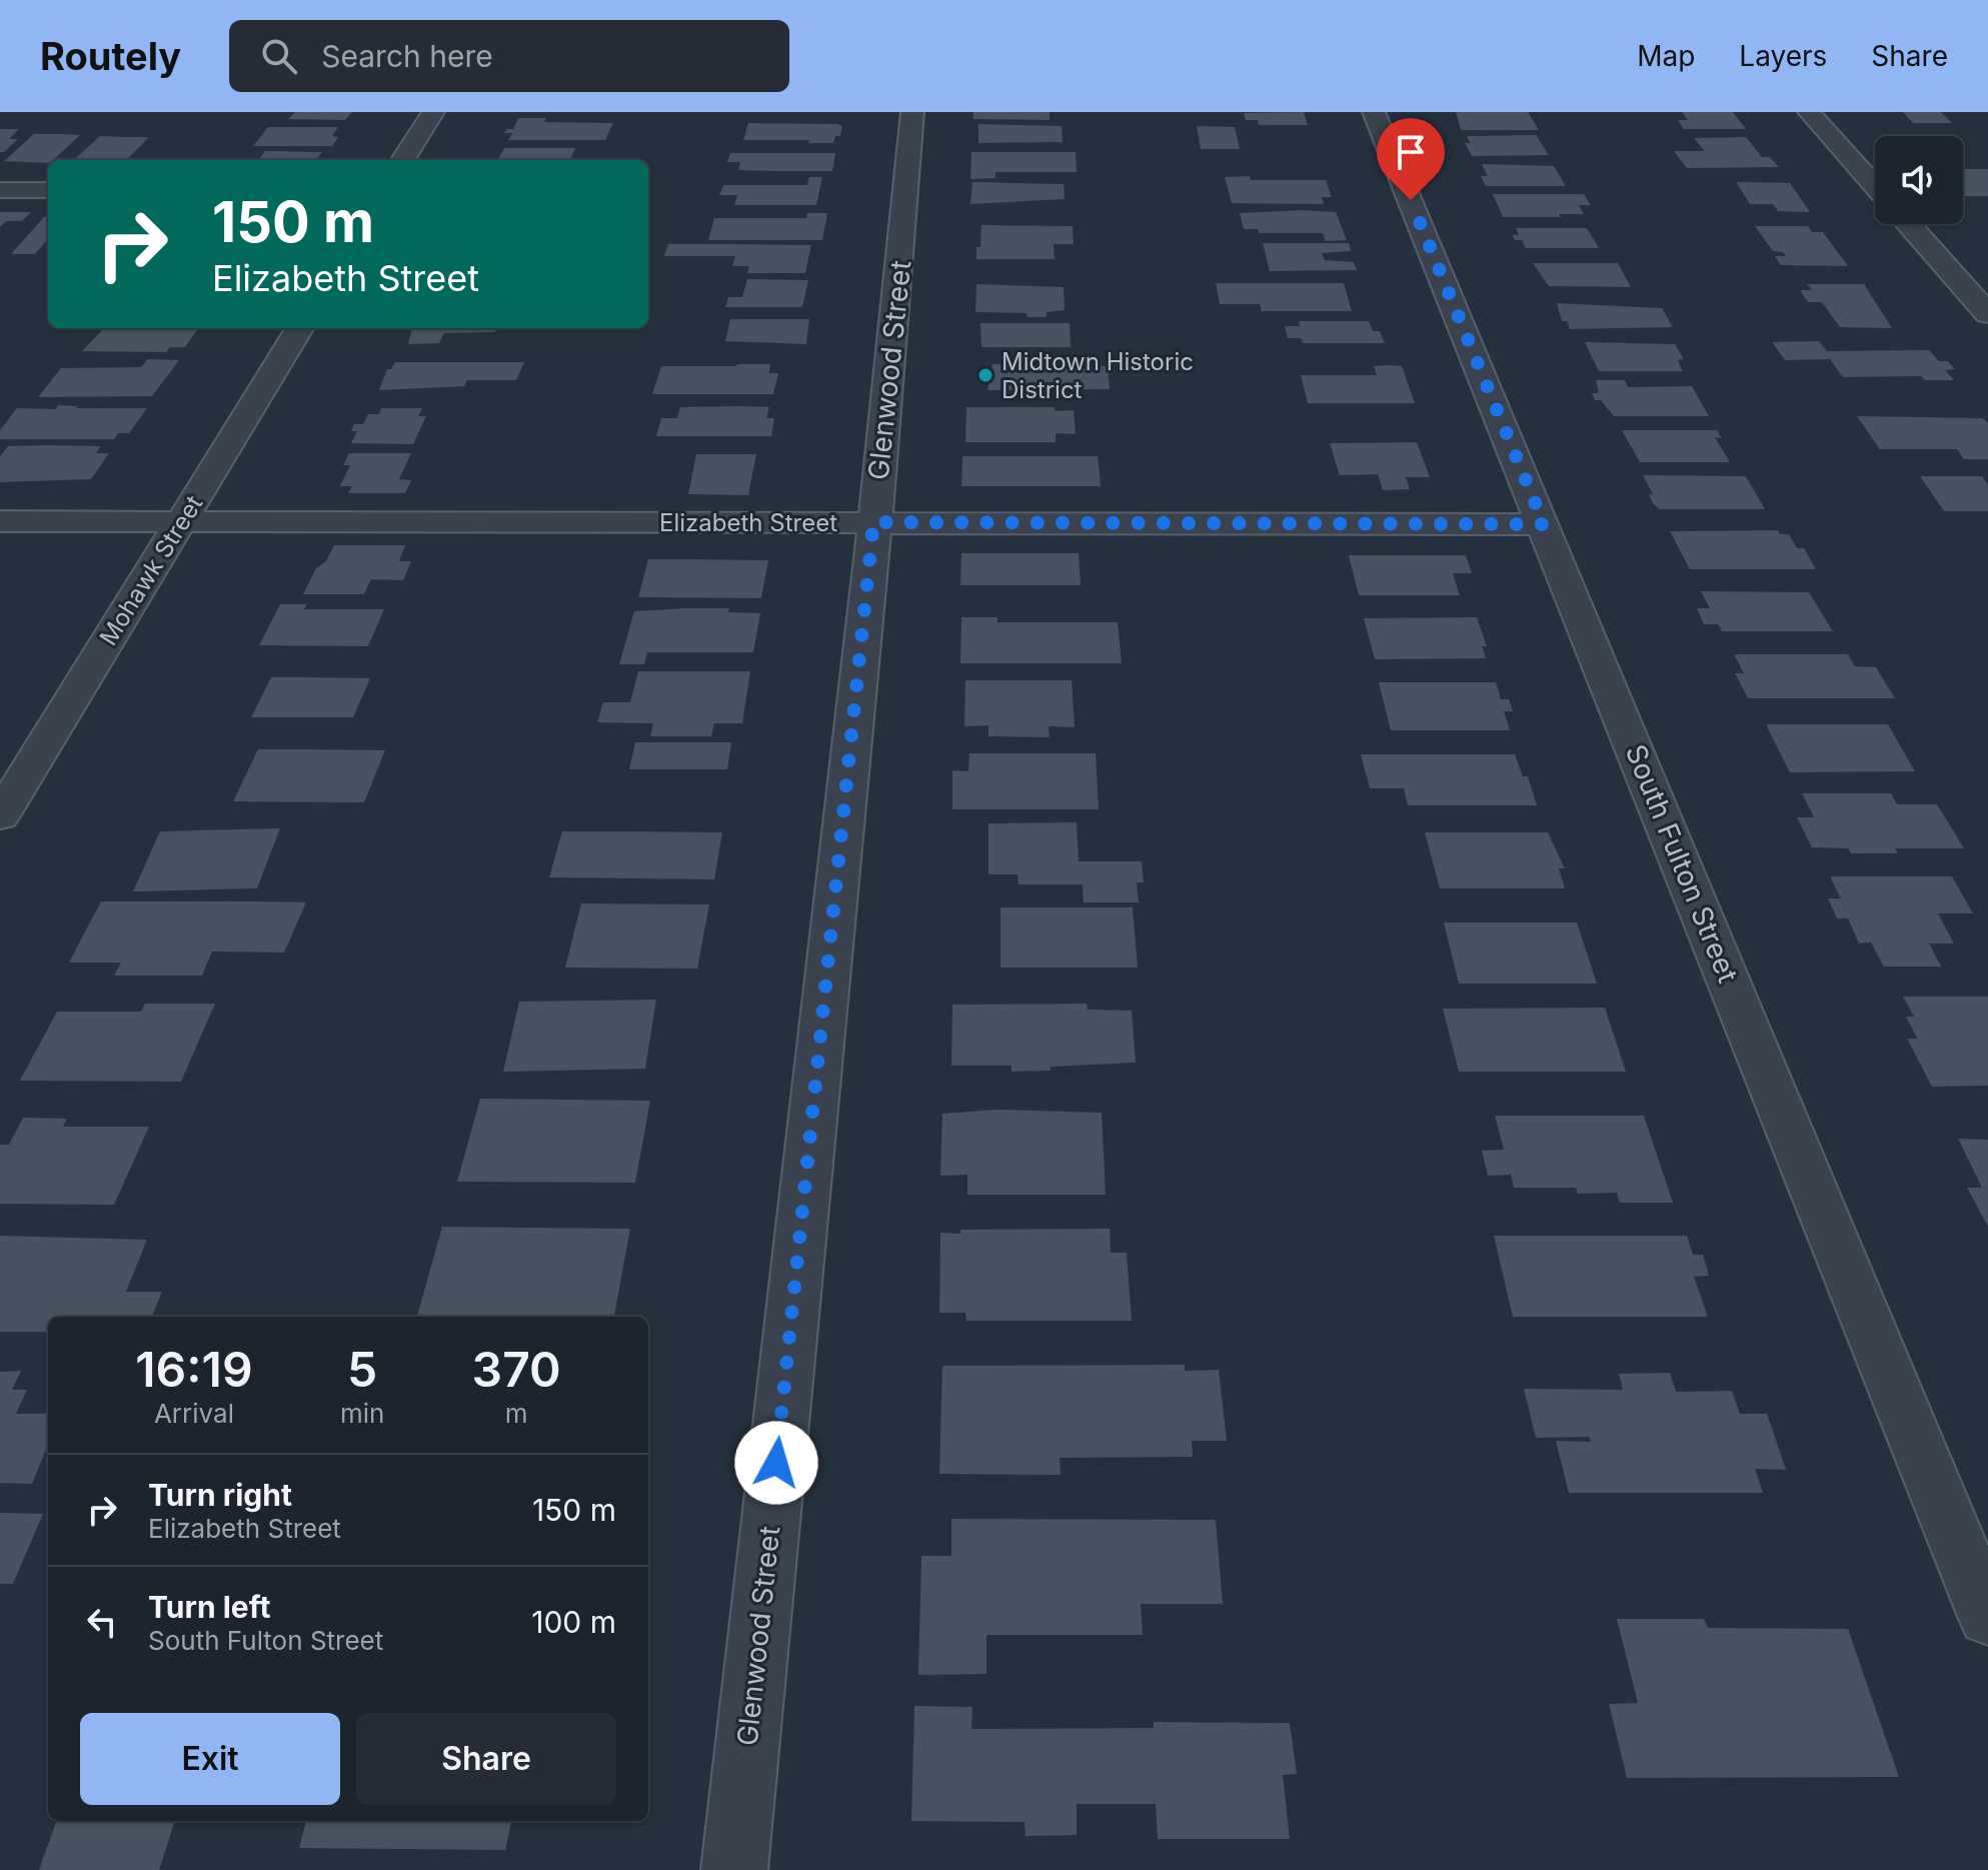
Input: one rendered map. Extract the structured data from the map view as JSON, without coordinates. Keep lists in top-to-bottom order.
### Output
{
  "streets": {
    "street": [
      "Glenwood Street",
      "Elizabeth Street",
      "Mohawk Street",
      "South Fulton Street"
    ]
  },
  "crossings": [
    ["Glenwood Street", "Elizabeth Street"],
    ["Elizabeth Street", "Mohawk Street"],
    ["Elizabeth Street", "South Fulton Street"]
  ],
  "places": ["Midtown Historic District"],
  "page": {
    "header": "Routely",
    "search": "Search here",
    "nav": ["Map", "Layers", "Share"],
    "turn": ["150 m", "Elizabeth Street"],
    "eta": [
      "16:19",
      "Arrival",
      "5",
      "min",
      "370",
      "m"
    ],
    "list": [
      {
        "name": "Turn right",
        "note": "Elizabeth Street",
        "value": "150 m"
      },
      {
        "name": "Turn left",
        "note": "South Fulton Street",
        "value": "100 m"
      }
    ],
    "buttons": ["Exit", "Share"]
  }
}
